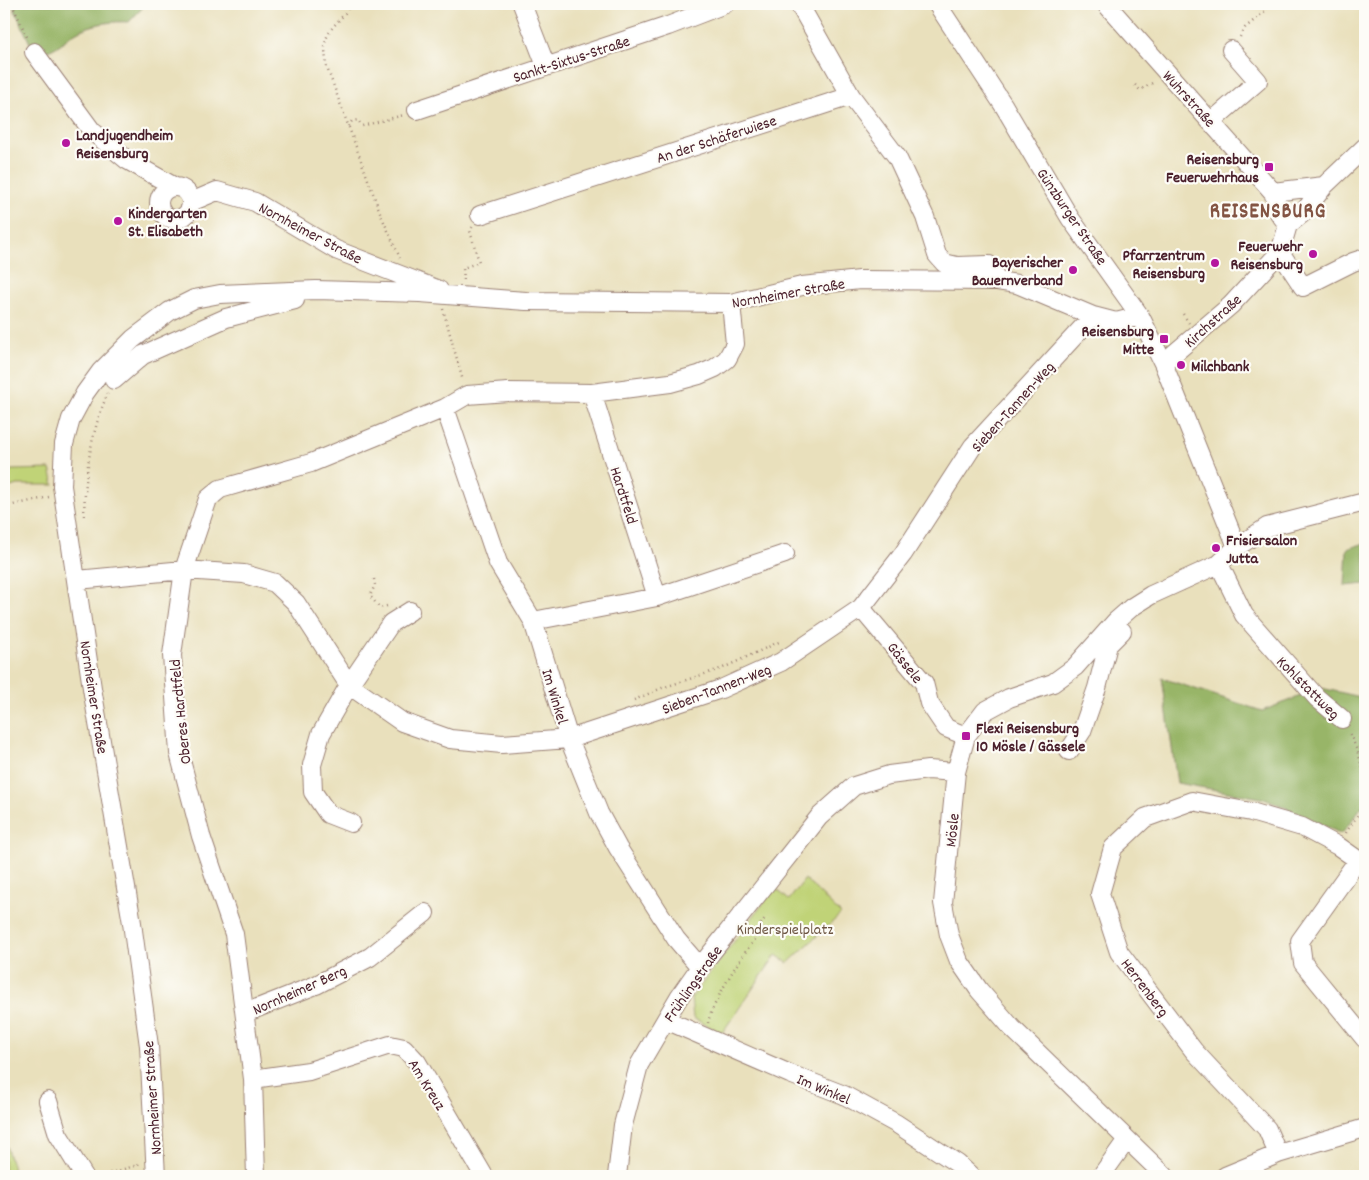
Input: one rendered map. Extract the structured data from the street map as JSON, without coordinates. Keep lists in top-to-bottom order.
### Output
{
  "streets": {
    "street": [
      "Sankt-Sixtus-Straße",
      "Wuhrstraße",
      "An der Schäferwiese",
      "Günzburger Straße",
      "Nornheimer Straße",
      "Kirchstraße",
      "Sieben-Tannen-Weg",
      "Hardtfeld",
      "Gässele",
      "Kohlstattweg",
      "Im Winkel",
      "Oberes Hardtfeld",
      "Mösle",
      "Frühlingstraße",
      "Herrenberg",
      "Nornheimer Berg",
      "Am Kreuz"
    ]
  },
  "crossings": [
    ["Günzburger Straße", "Nornheimer Straße"],
    ["Günzburger Straße", "Kirchstraße"],
    ["Günzburger Straße", "Mösle"],
    ["Nornheimer Straße", "Sieben-Tannen-Weg"],
    ["Sieben-Tannen-Weg", "Gässele"],
    ["Sieben-Tannen-Weg", "Im Winkel"],
    ["Sieben-Tannen-Weg", "Oberes Hardtfeld"],
    ["Gässele", "Mösle"],
    ["Kohlstattweg", "Mösle"],
    ["Im Winkel", "Oberes Hardtfeld"],
    ["Im Winkel", "Frühlingstraße"],
    ["Oberes Hardtfeld", "Nornheimer Berg"],
    ["Oberes Hardtfeld", "Am Kreuz"],
    ["Mösle", "Frühlingstraße"]
  ],
  "districts": ["REISENSBURG"],
  "parks": ["Kinderspielplatz"],
  "places": {
    "other": [
      "Landjugendheim Reisensburg",
      "Kindergarten St. Elisabeth",
      "Feuerwehr Reisensburg",
      "Pfarrzentrum Reisensburg",
      "Bayerischer Bauernverband",
      "Milchbank",
      "Frisiersalon Jutta"
    ],
    "transit": ["Reisensburg Feuerwehrhaus", "Reisensburg Mitte", "Flexi Reisensburg 10 Mösle / Gässele"]
  }
}
